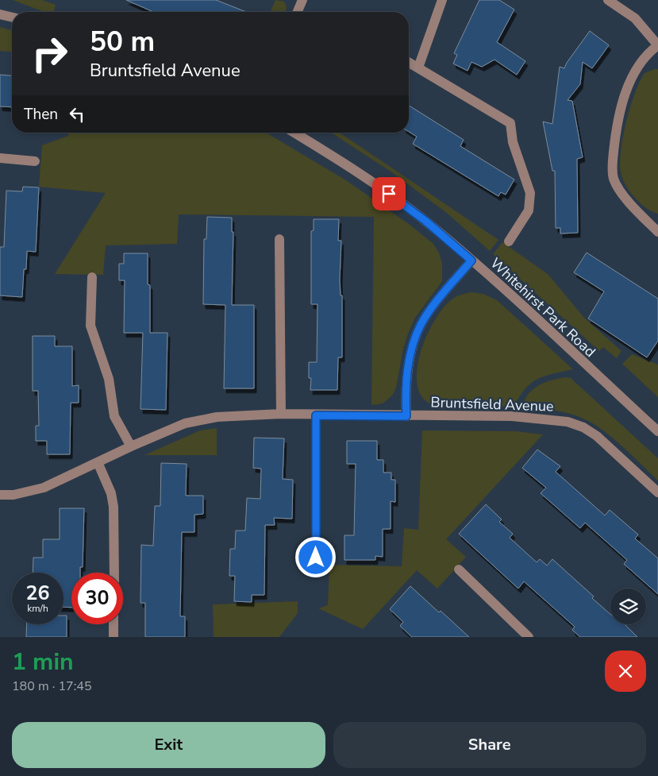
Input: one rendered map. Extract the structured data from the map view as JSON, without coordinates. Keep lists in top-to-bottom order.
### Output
{
  "streets": {
    "street": ["Whitehirst Park Road", "Bruntsfield Avenue"]
  },
  "page": {
    "turn": ["50 m", "Bruntsfield Avenue"],
    "then": "Then",
    "speed": "26 km/h",
    "limit": "30",
    "heading": ["1 min", "180 m · 17:45"],
    "buttons": ["Exit", "Share"]
  }
}
